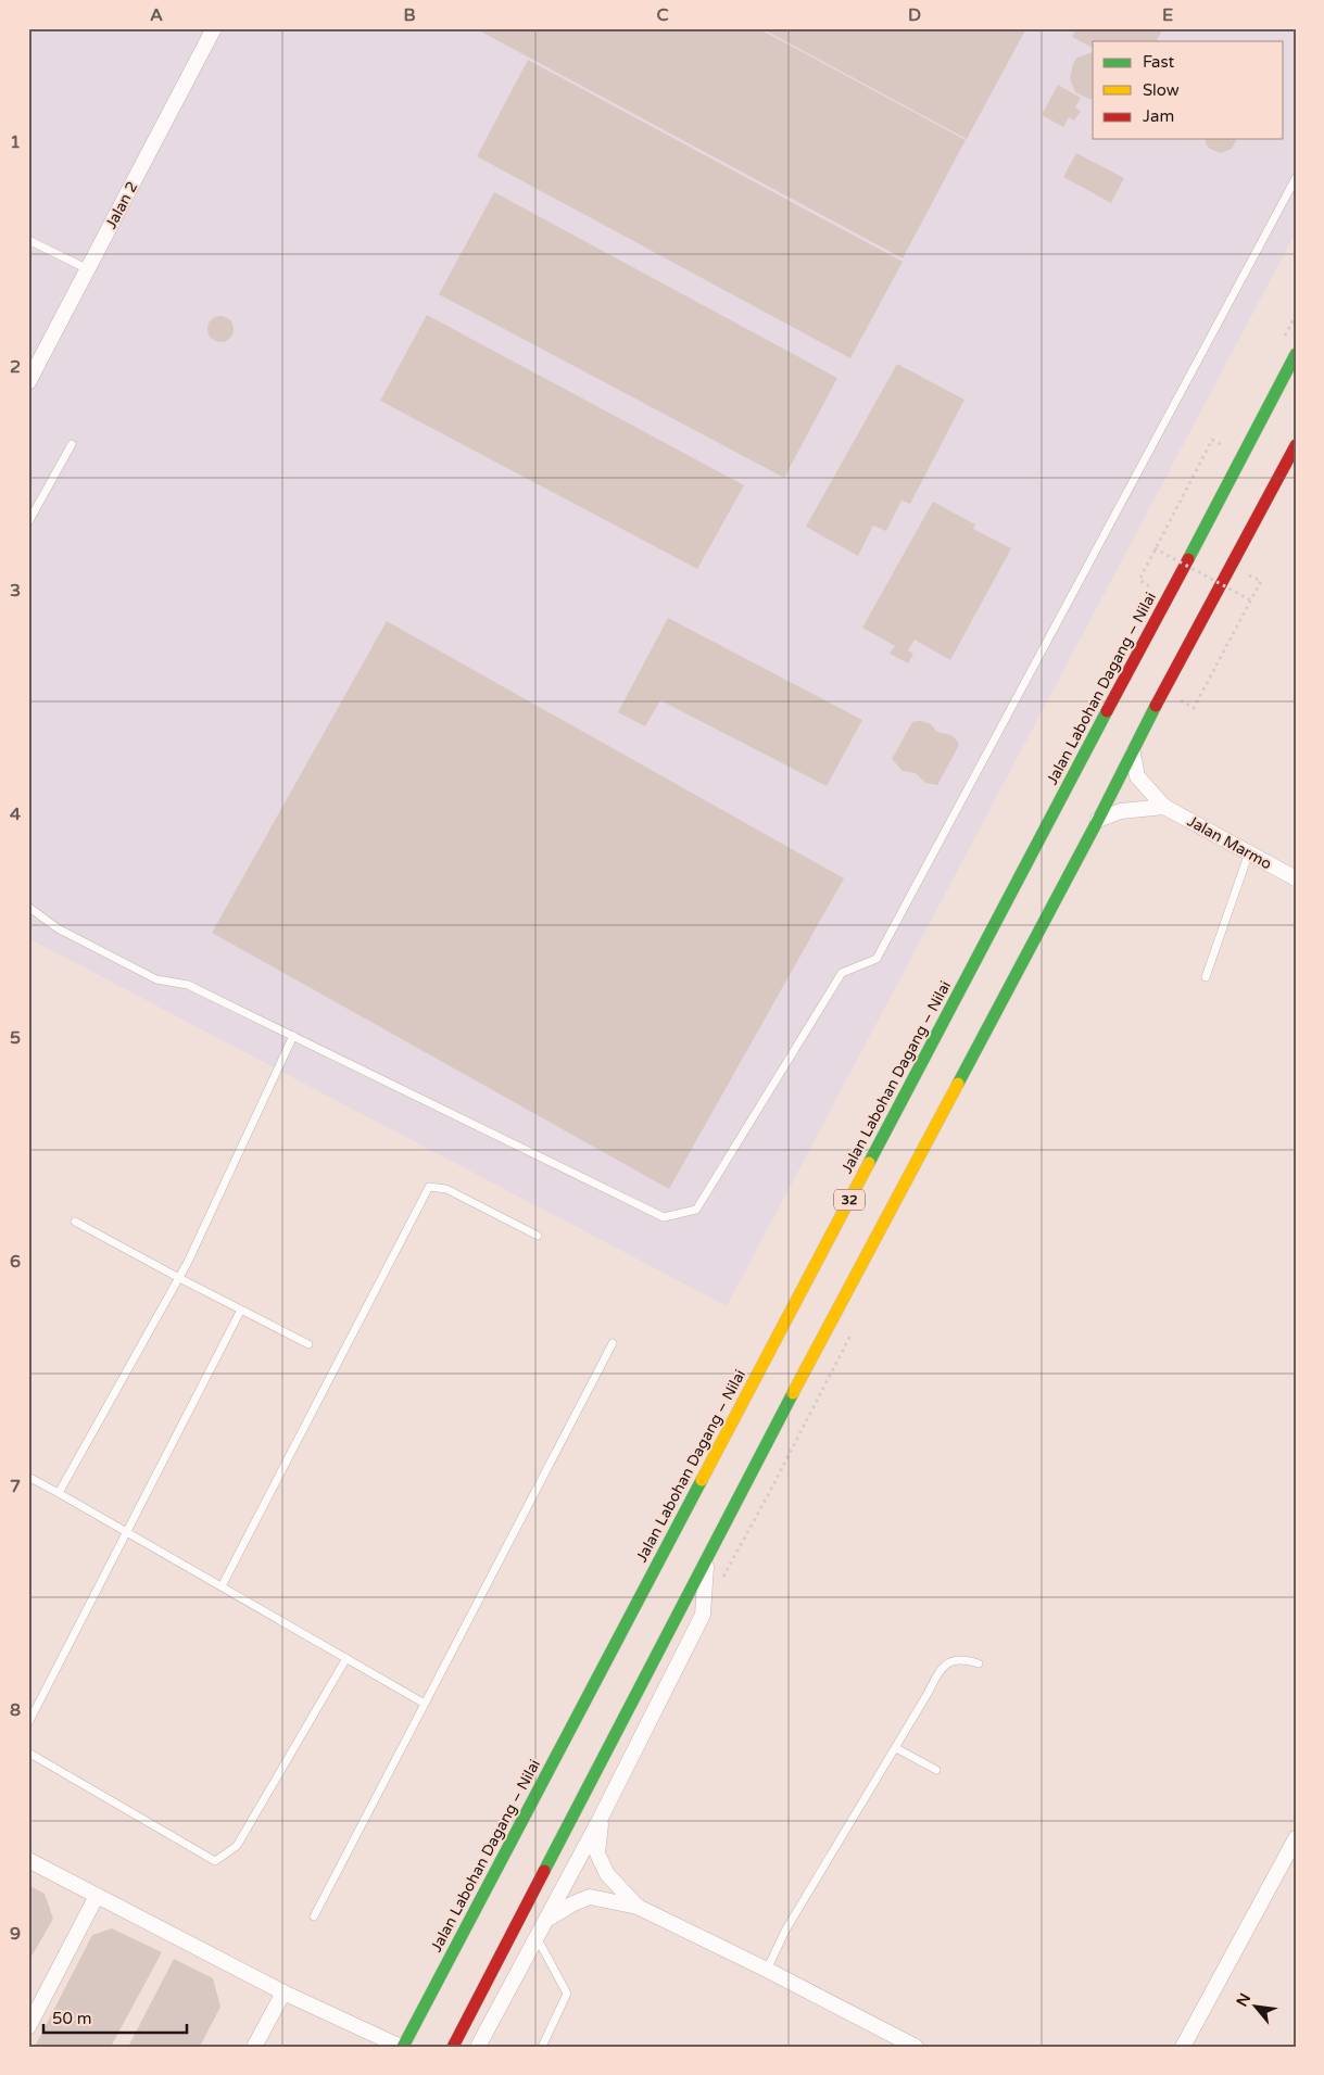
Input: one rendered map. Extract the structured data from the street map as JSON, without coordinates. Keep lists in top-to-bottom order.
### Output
{
  "streets": {
    "main road": ["Jalan Labohan Dagang ‒ Nilai", "32"],
    "street": ["Jalan 2", "Jalan Marmo"]
  },
  "legend": ["Fast", "Slow", "Jam"],
  "scale_bar": "50 m",
  "north": "top left",
  "grid": {
    "columns": [
      "A",
      "B",
      "C",
      "D",
      "E"
    ],
    "rows": [
      "1",
      "2",
      "3",
      "4",
      "5",
      "6",
      "7",
      "8",
      "9"
    ]
  }
}
